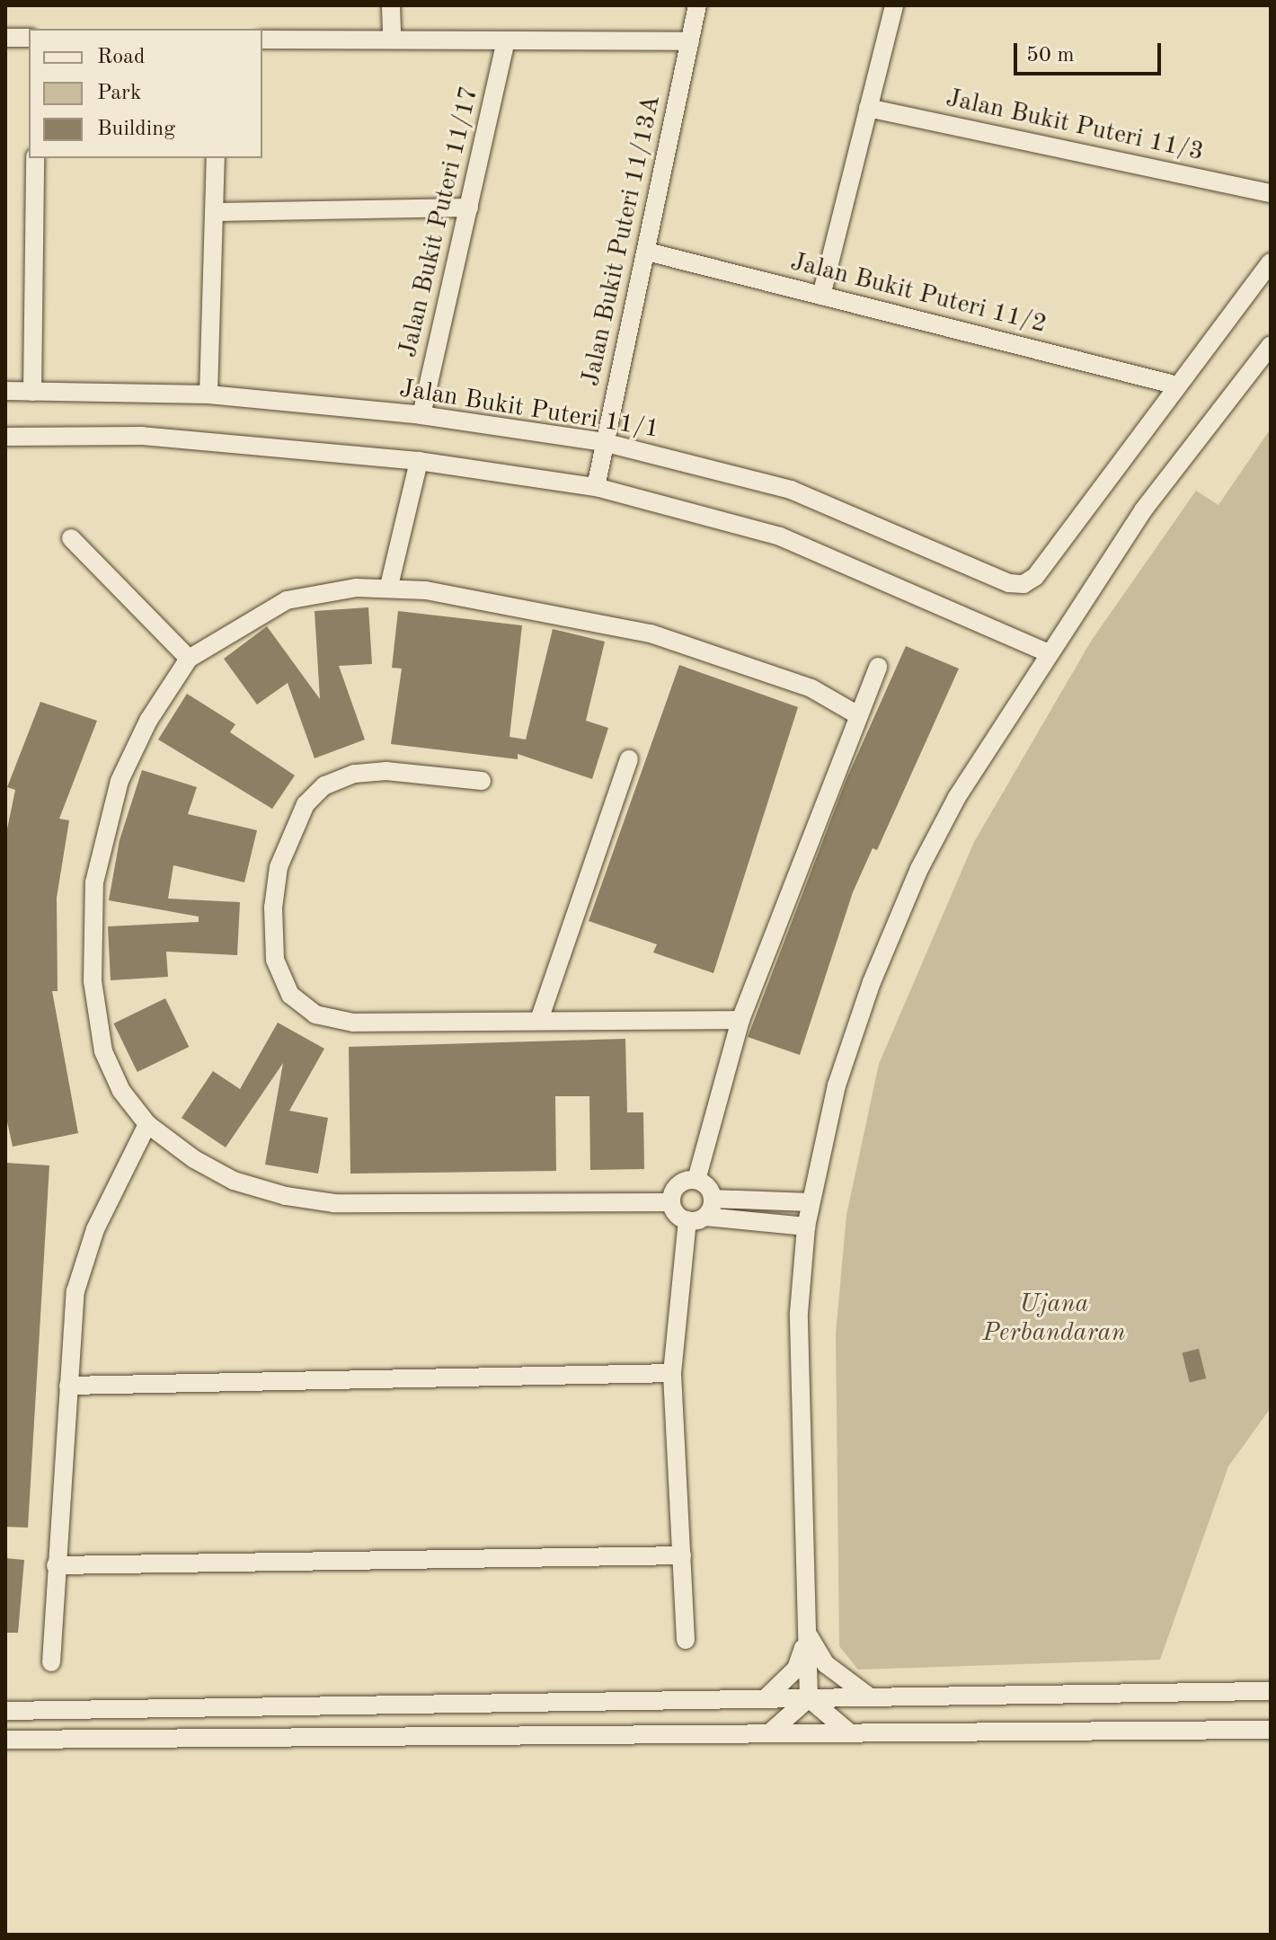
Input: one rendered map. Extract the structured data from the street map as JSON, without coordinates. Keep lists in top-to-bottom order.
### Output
{
  "streets": {
    "street": [
      "Jalan Bukit Puteri 11/3",
      "Jalan Bukit Puteri 11/17",
      "Jalan Bukit Puteri 11/13A",
      "Jalan Bukit Puteri 11/2",
      "Jalan Bukit Puteri 11/1"
    ]
  },
  "crossings": [
    ["Jalan Bukit Puteri 11/17", "Jalan Bukit Puteri 11/1"],
    ["Jalan Bukit Puteri 11/13A", "Jalan Bukit Puteri 11/2"],
    ["Jalan Bukit Puteri 11/13A", "Jalan Bukit Puteri 11/1"],
    ["Jalan Bukit Puteri 11/2", "Jalan Bukit Puteri 11/1"]
  ],
  "parks": ["Ujana Perbandaran"],
  "legend": ["Road", "Park", "Building"],
  "scale_bar": "50 m"
}
